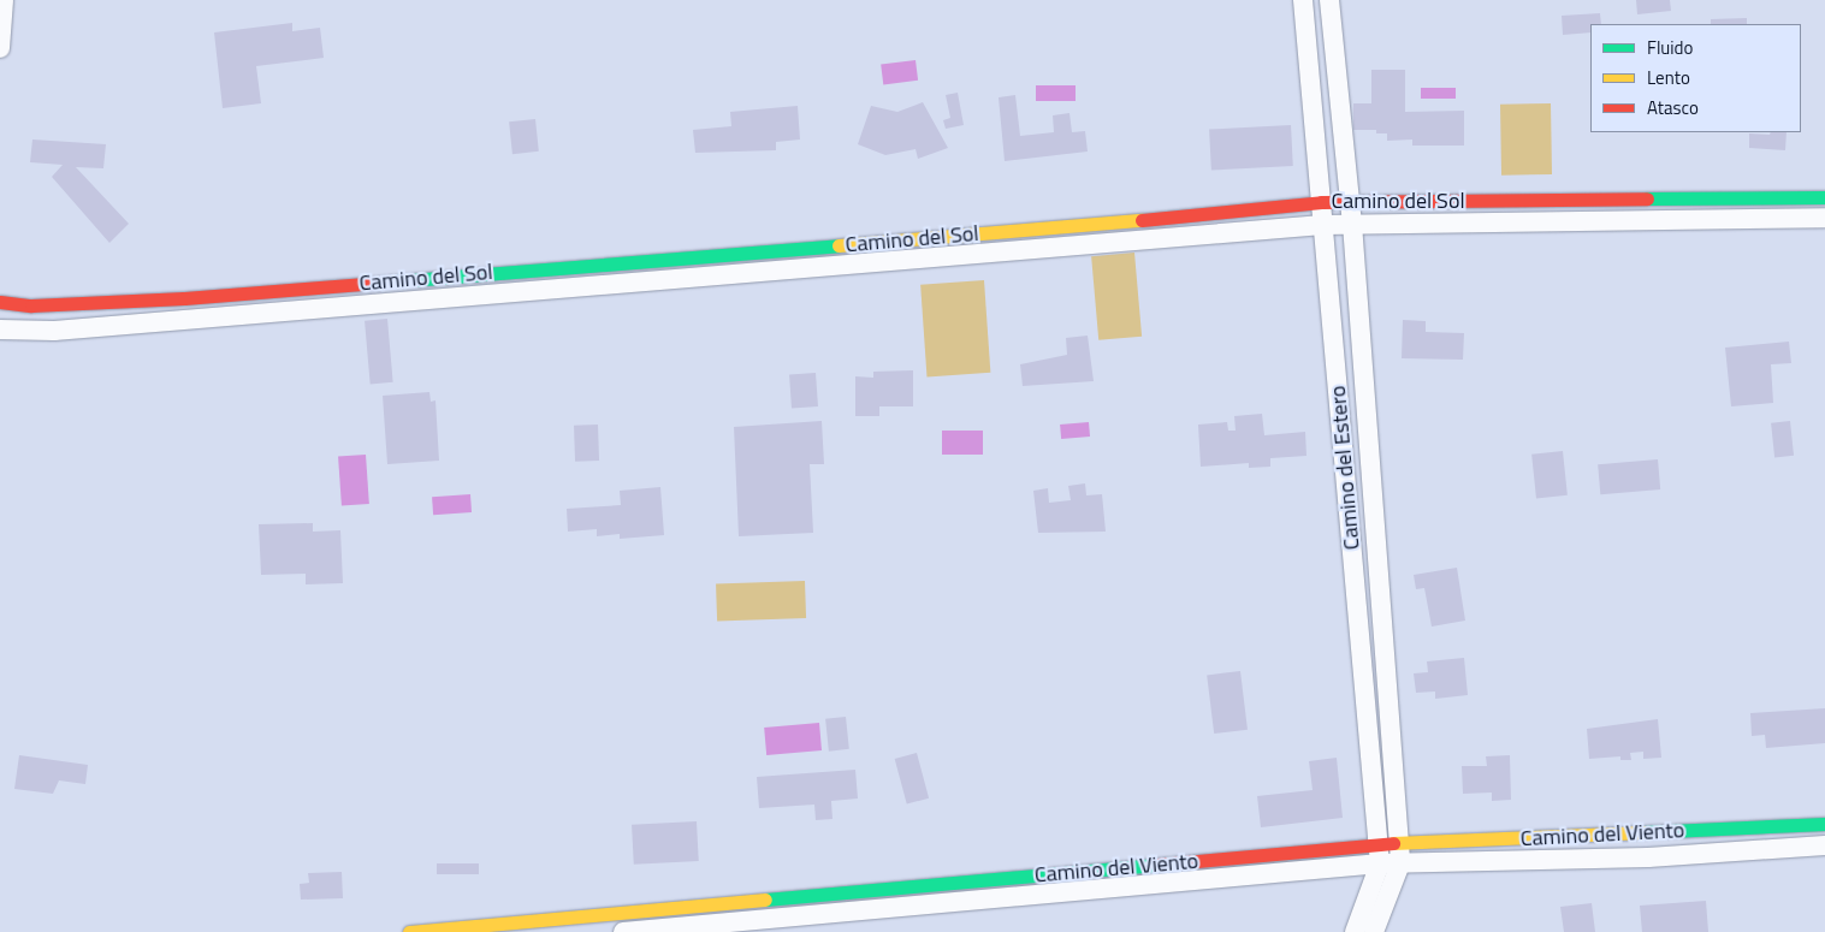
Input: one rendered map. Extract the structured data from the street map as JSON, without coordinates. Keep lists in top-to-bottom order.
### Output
{
  "streets": {
    "street": ["Camino del Sol", "Camino del Estero", "Camino del Viento"]
  },
  "crossings": [
    ["Camino del Sol", "Camino del Estero"],
    ["Camino del Estero", "Camino del Viento"]
  ],
  "legend": ["Fluido", "Lento", "Atasco"]
}
